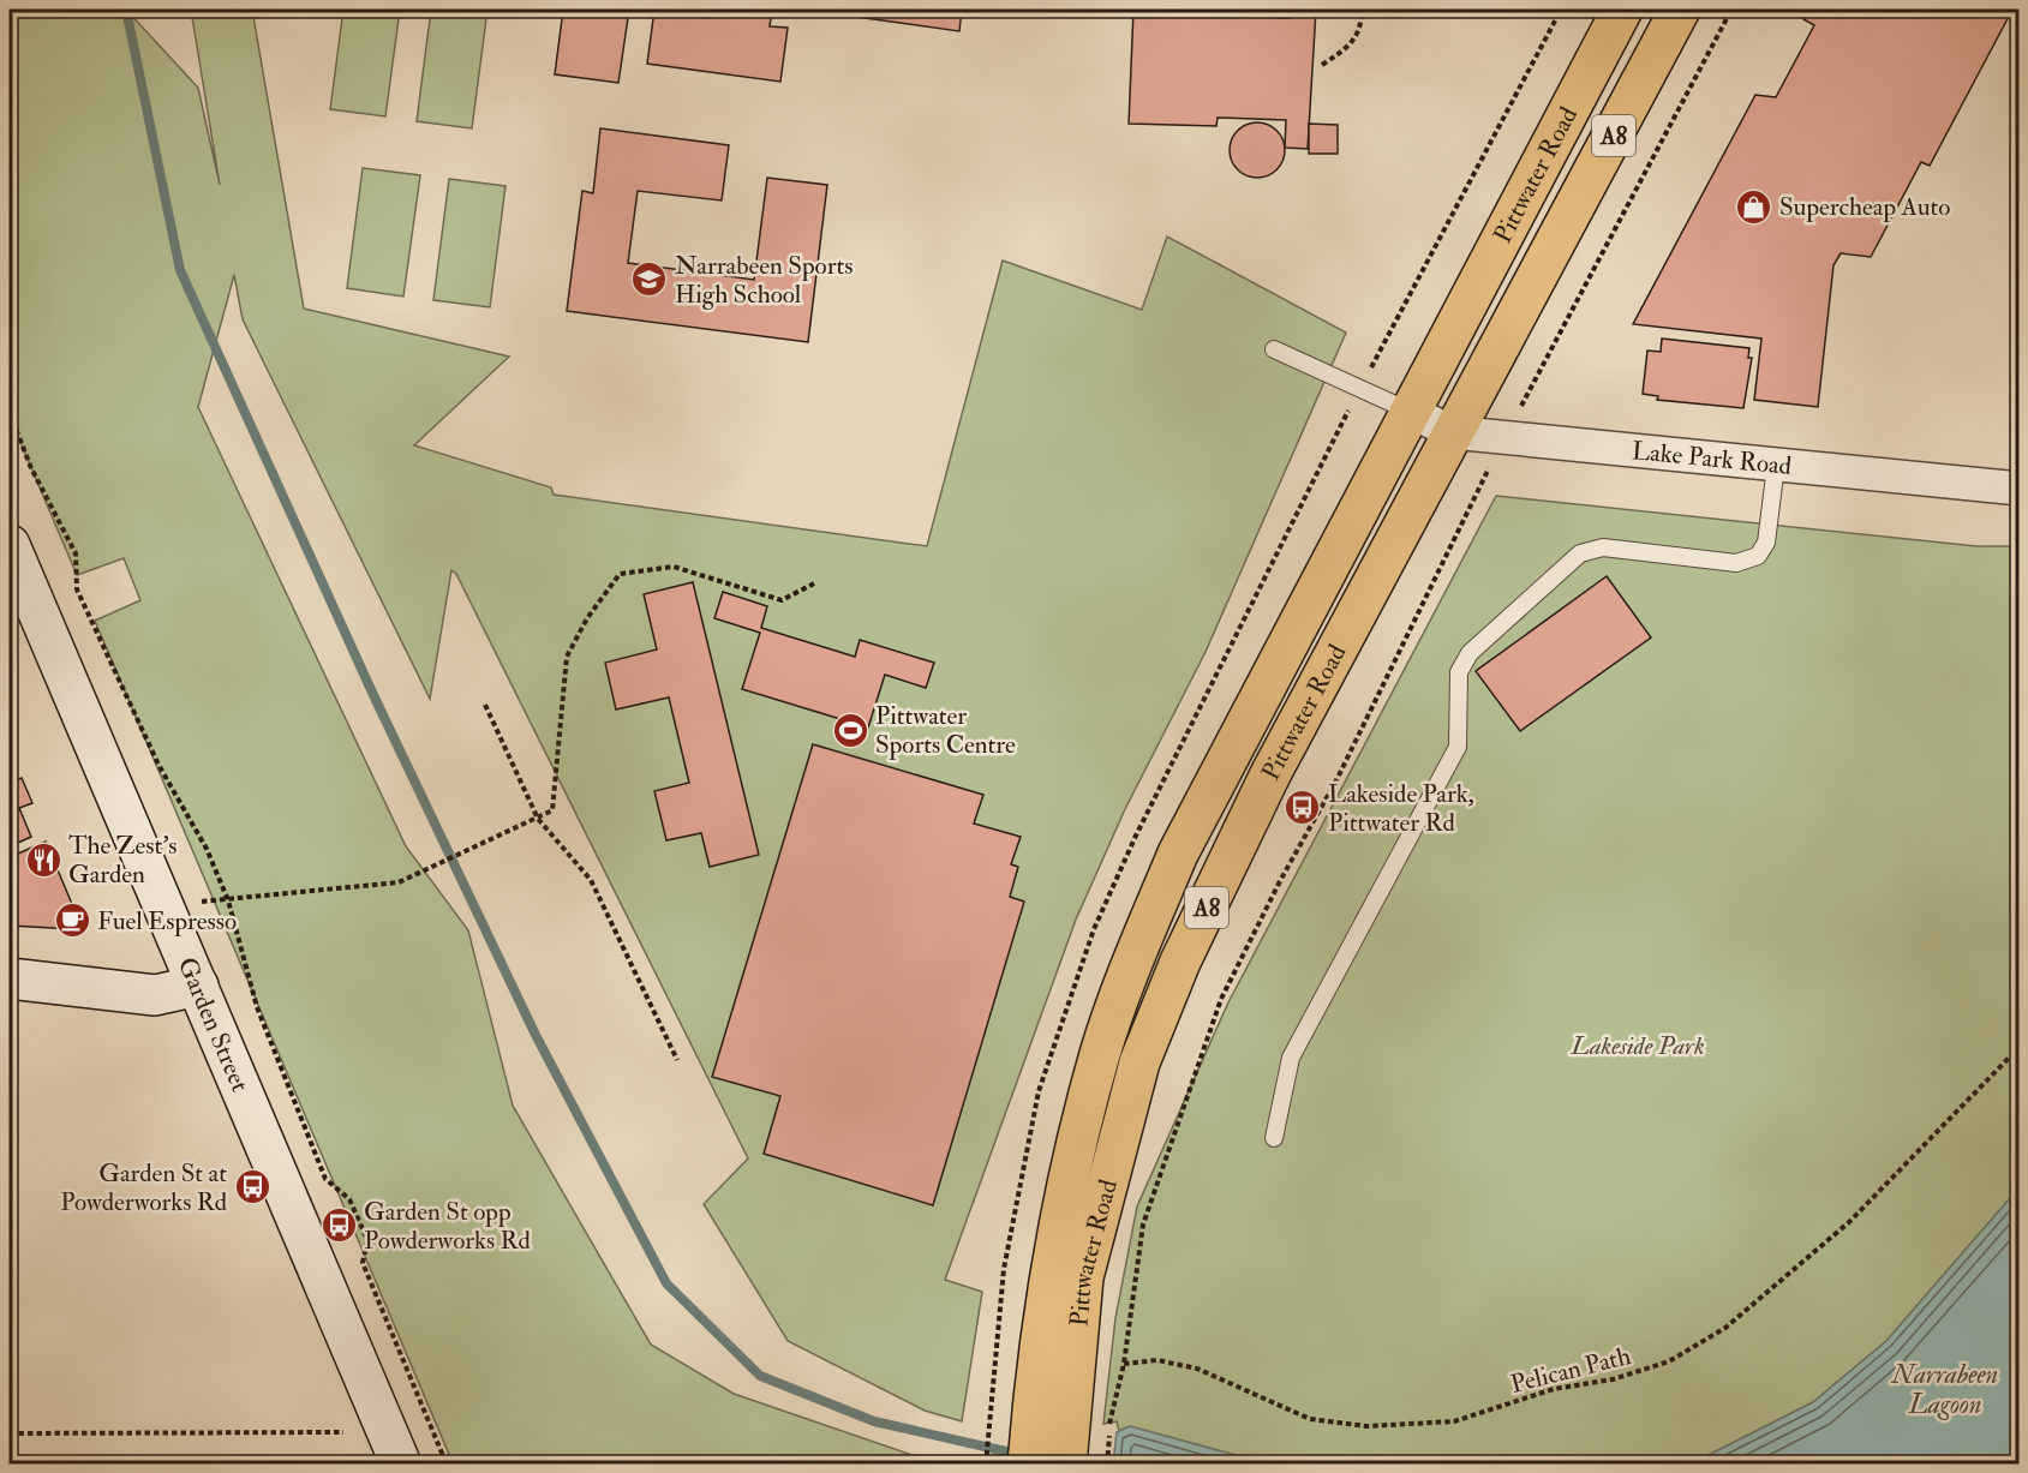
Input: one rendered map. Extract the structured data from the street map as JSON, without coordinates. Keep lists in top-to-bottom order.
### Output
{
  "streets": {
    "highway": ["A8", "Pittwater Road"],
    "main road": ["Garden Street"],
    "street": ["Lake Park Road"],
    "path": ["Pelican Path"]
  },
  "crossings": [
    ["Pittwater Road", "Lake Park Road"]
  ],
  "water": ["Narrabeen Lagoon"],
  "parks": ["Lakeside Park"],
  "places": {
    "shop": ["Supercheap Auto"],
    "school or university": ["Narrabeen Sports High School"],
    "sports": ["Pittwater Sports Centre"],
    "bus stop": ["Lakeside Park, Pittwater Rd", "Garden St at Powderworks Rd", "Garden St opp Powderworks Rd"],
    "restaurant": ["The Zest's Garden"],
    "cafe": ["Fuel Espresso"]
  }
}
